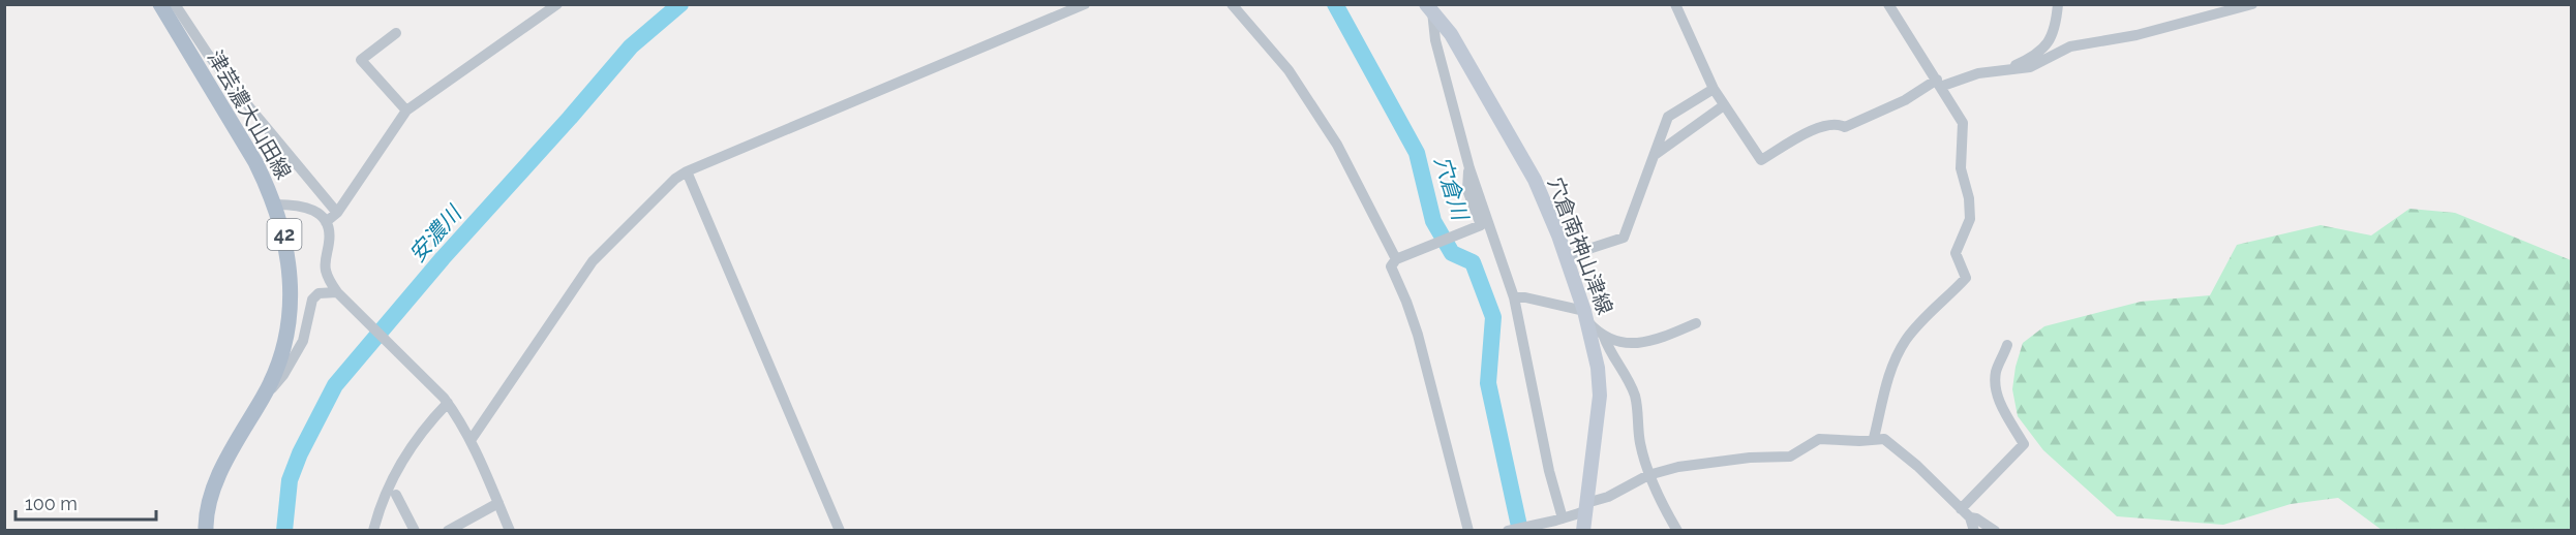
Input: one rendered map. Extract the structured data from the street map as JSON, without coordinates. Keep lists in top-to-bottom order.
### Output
{
  "streets": {
    "main road": ["津芸濃大山田線", "42", "穴倉南神山津線"]
  },
  "water": ["穴倉川", "安濃川"],
  "scale_bar": "100 m"
}
